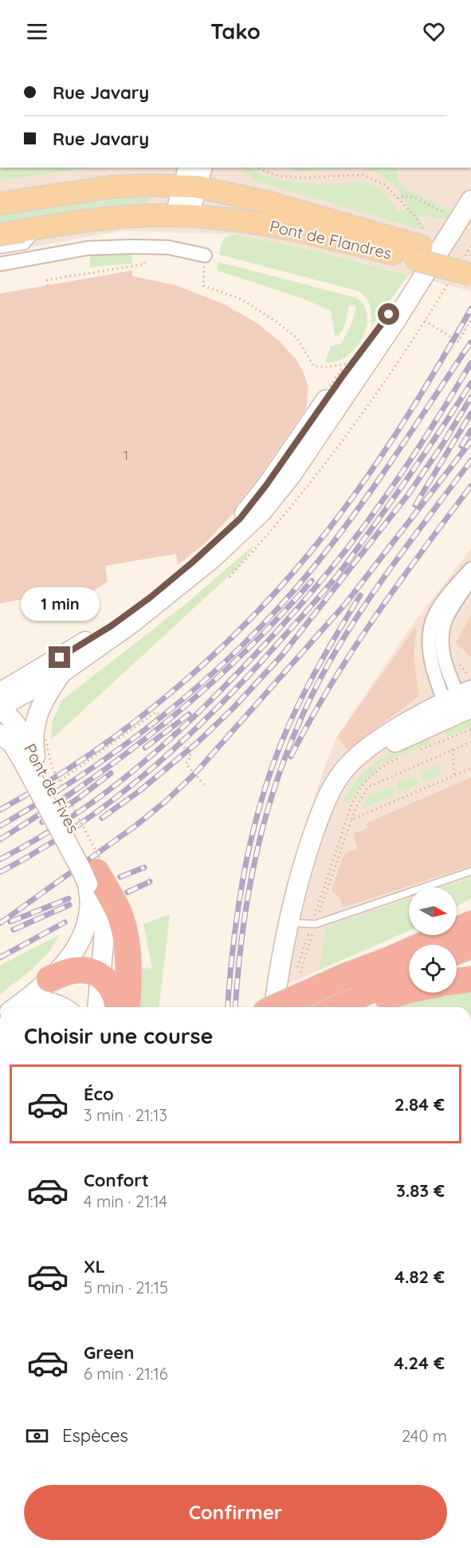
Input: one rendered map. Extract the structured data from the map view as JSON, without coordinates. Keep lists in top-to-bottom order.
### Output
{
  "streets": {
    "main road": ["Pont de Flandres", "Pont de Fives"]
  },
  "house_numbers": ["1"],
  "north": "right",
  "page": {
    "header": "Tako",
    "banner": ["Rue Javary", "Rue Javary"],
    "bubble": "1 min",
    "heading": "Choisir une course",
    "list": [
      {
        "name": "Éco",
        "note": "3 min · 21:13",
        "value": "2.84 €"
      },
      {
        "name": "Confort",
        "note": "4 min · 21:14",
        "value": "3.83 €"
      },
      {
        "name": "XL",
        "note": "5 min · 21:15",
        "value": "4.82 €"
      },
      {
        "name": "Green",
        "note": "6 min · 21:16",
        "value": "4.24 €"
      }
    ],
    "pay": ["Espèces", "240 m"],
    "buttons": "Confirmer"
  }
}
